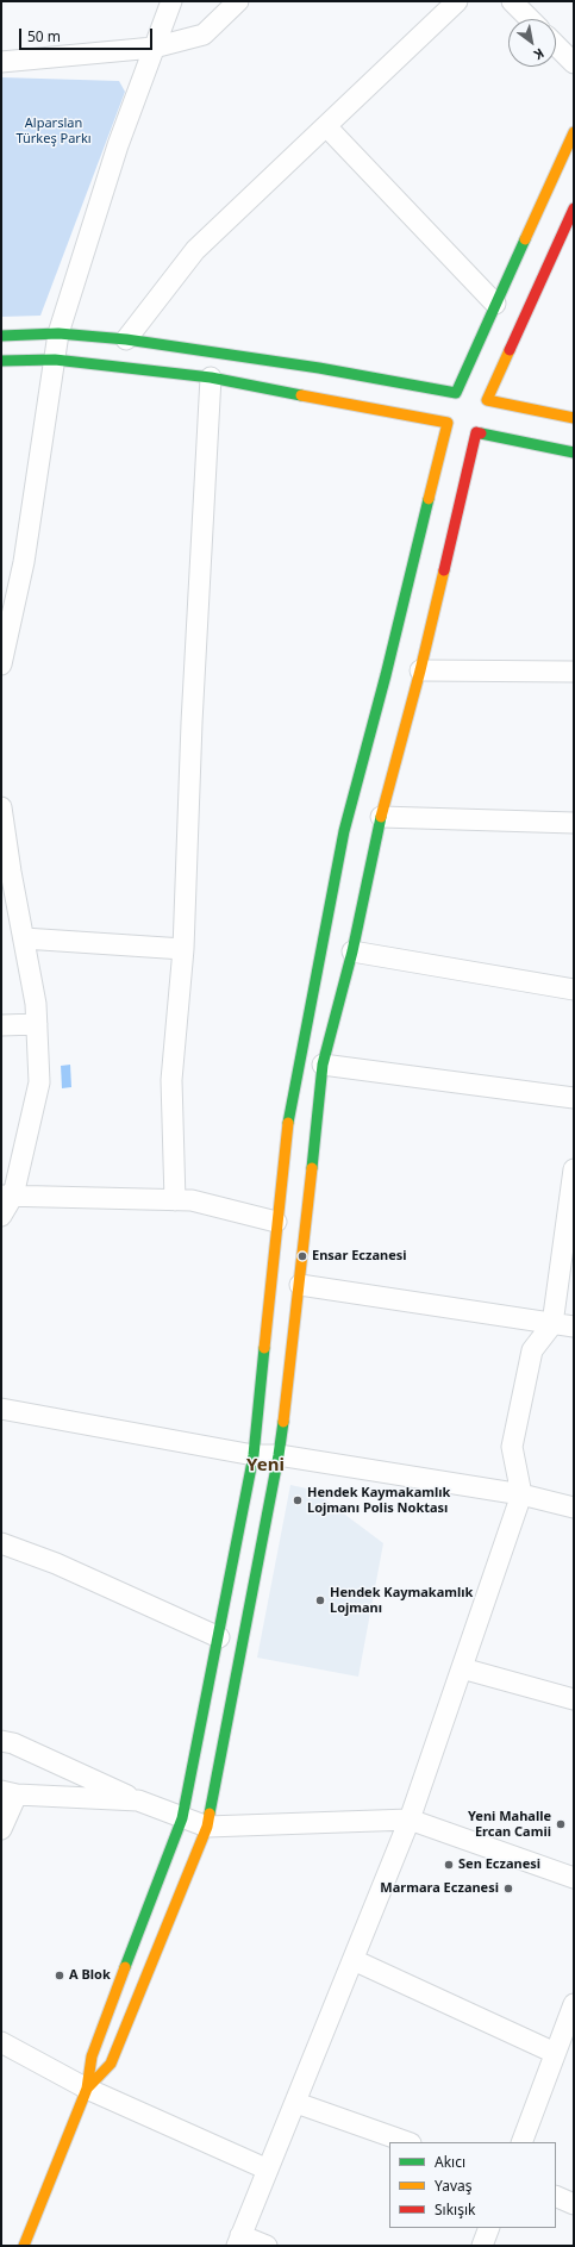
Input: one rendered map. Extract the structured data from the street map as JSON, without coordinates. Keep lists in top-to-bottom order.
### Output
{
  "districts": ["Yeni"],
  "parks": ["Alparslan Türkeş Parkı"],
  "places": [
    "Ensar Eczanesi",
    "Hendek Kaymakamlık Lojmanı Polis Noktası",
    "Hendek Kaymakamlık Lojmanı",
    "Yeni Mahalle Ercan Camii",
    "Sen Eczanesi",
    "Marmara Eczanesi",
    "A Blok"
  ],
  "legend": ["Akıcı", "Yavaş", "Sıkışık"],
  "scale_bar": "50 m",
  "north": "bottom right"
}
